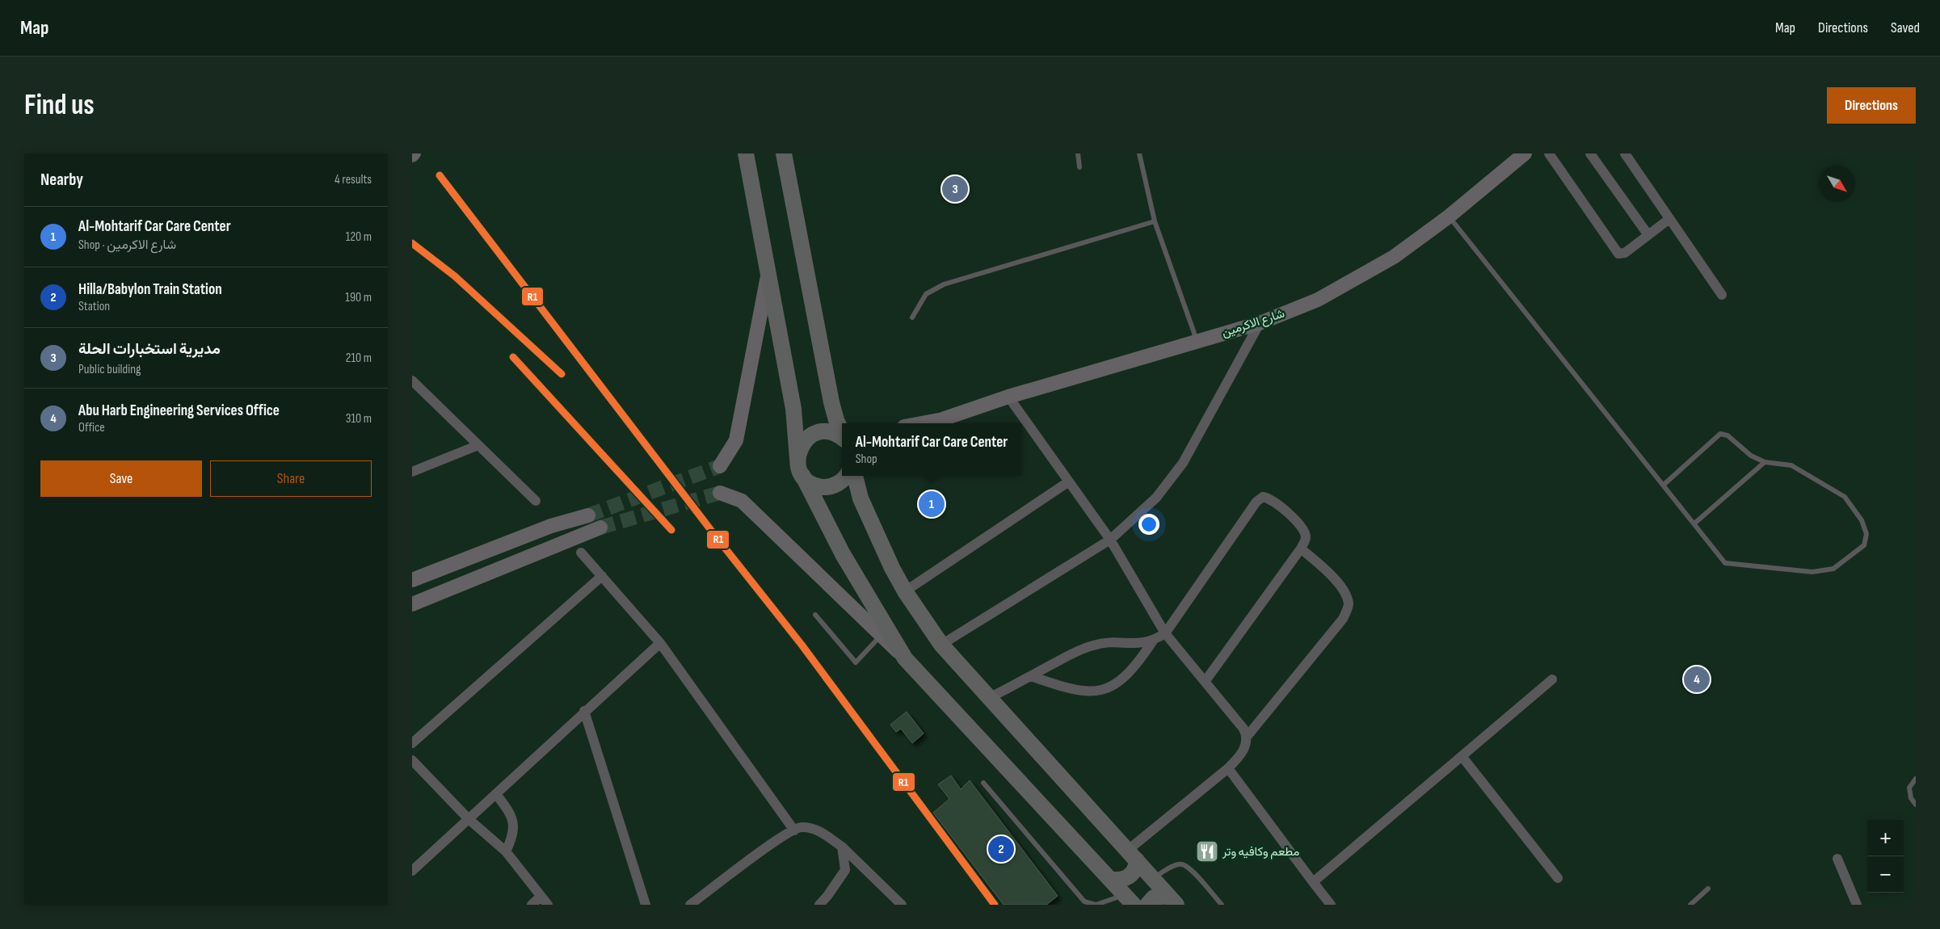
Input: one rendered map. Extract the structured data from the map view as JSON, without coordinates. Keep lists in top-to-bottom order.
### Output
{
  "streets": {
    "street": ["شارع الاكرمين"]
  },
  "places": {
    "restaurant": ["مطعم وكافيه وتر"]
  },
  "lines": ["transit line R1"],
  "north": "bottom right",
  "page": {
    "header": "Map",
    "nav": ["Map", "Directions", "Saved"],
    "buttons": [
      "Directions",
      ["Save", "Share"]
    ],
    "title": "Find us",
    "heading": ["Nearby", "4 results"],
    "pins": [
      "3",
      "1",
      "4",
      "2"
    ],
    "list": [
      {
        "mark": "1",
        "name": "Al-Mohtarif Car Care Center",
        "note": "Shop · شارع الاكرمين",
        "value": "120 m"
      },
      {
        "mark": "2",
        "name": "Hilla/Babylon Train Station",
        "note": "Station",
        "value": "190 m"
      },
      {
        "mark": "3",
        "name": "مديرية استخبارات الحلة",
        "note": "Public building",
        "value": "210 m"
      },
      {
        "mark": "4",
        "name": "Abu Harb Engineering Services Office",
        "note": "Office",
        "value": "310 m"
      }
    ],
    "popup": ["Al-Mohtarif Car Care Center", "Shop"],
    "map_buttons": ["+", "−"]
  }
}
